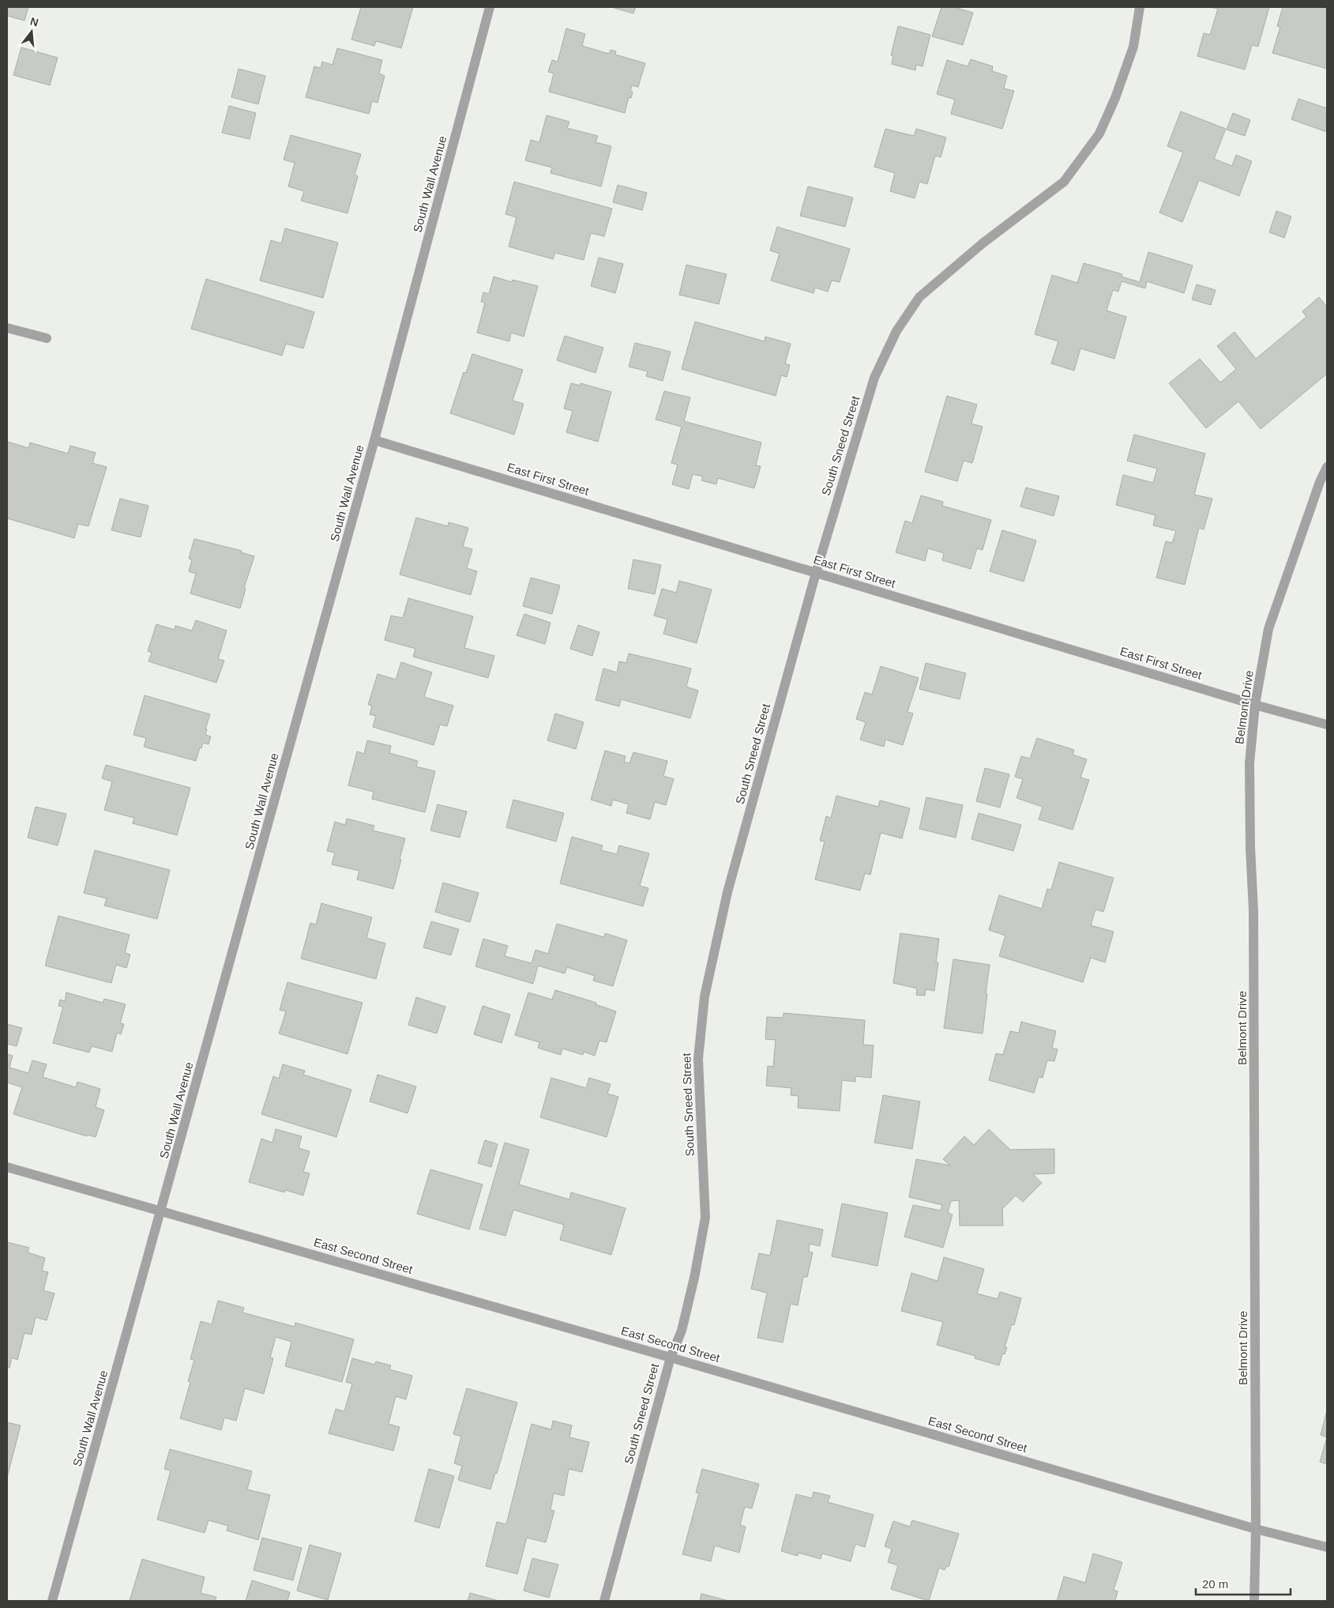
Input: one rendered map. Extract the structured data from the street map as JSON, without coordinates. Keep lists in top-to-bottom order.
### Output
{
  "streets": {
    "street": [
      "South Wall Avenue",
      "South Sneed Street",
      "East First Street",
      "Belmont Drive",
      "East Second Street"
    ]
  },
  "crossings": [
    ["South Wall Avenue", "East First Street"],
    ["South Wall Avenue", "East Second Street"],
    ["South Sneed Street", "East First Street"],
    ["South Sneed Street", "East Second Street"],
    ["East First Street", "Belmont Drive"],
    ["Belmont Drive", "East Second Street"]
  ],
  "scale_bar": "20 m",
  "north": "top"
}
